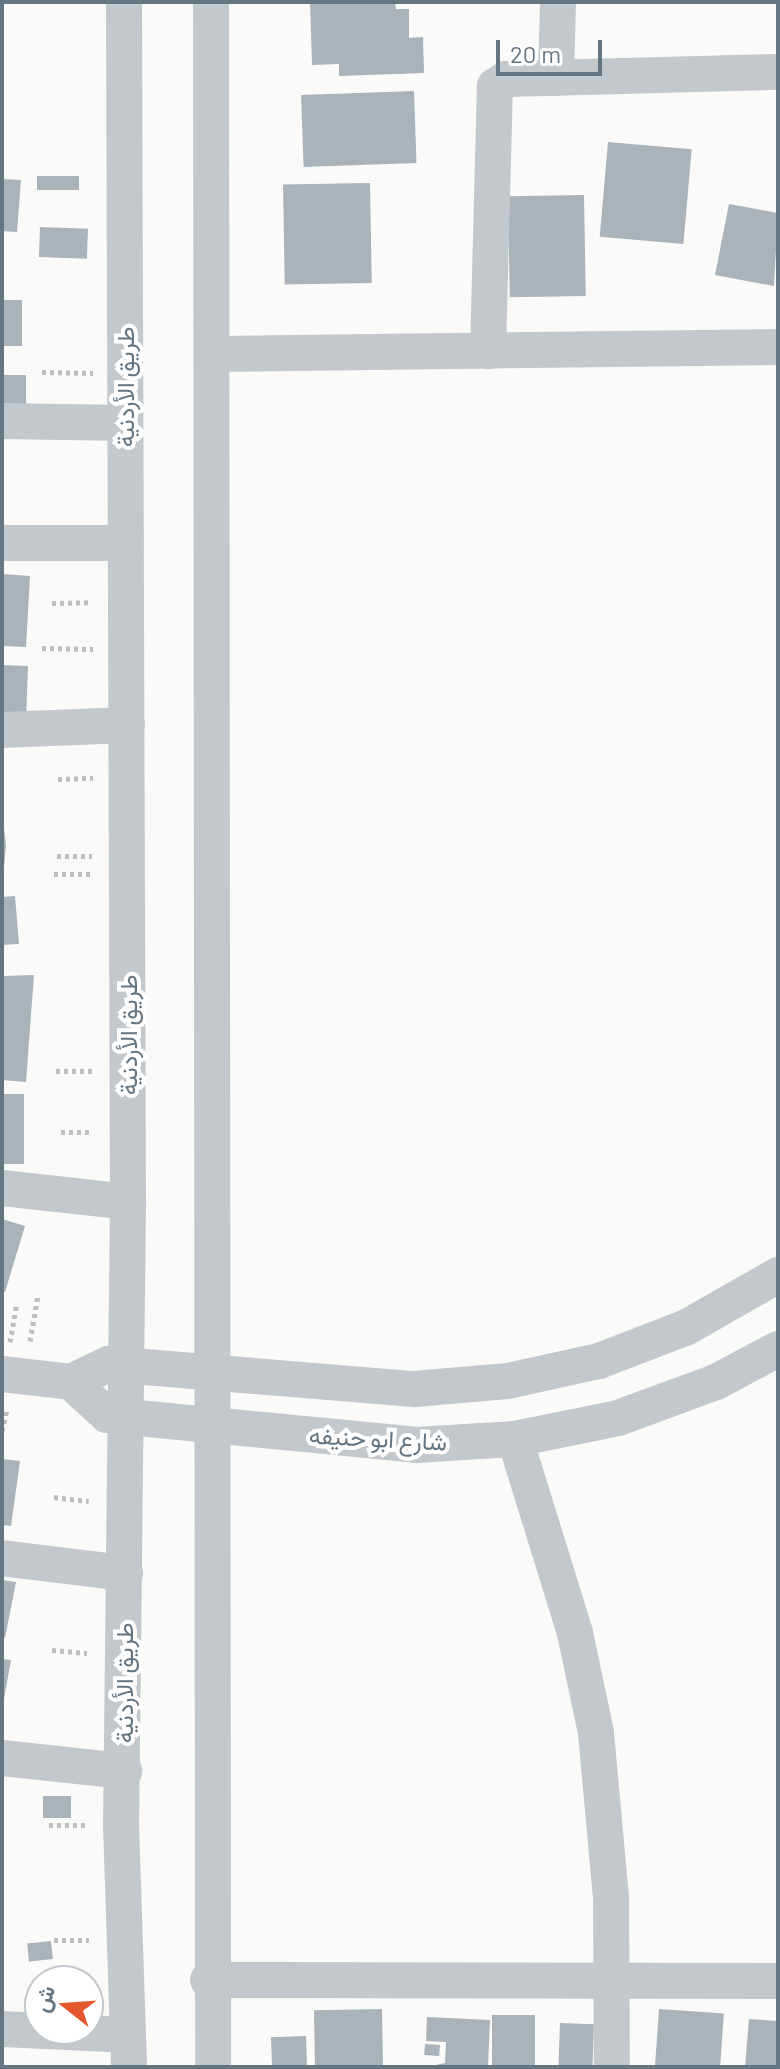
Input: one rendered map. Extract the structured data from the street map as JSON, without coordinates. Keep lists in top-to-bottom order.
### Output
{
  "streets": {
    "street": ["طريق الأردنية", "شارع ابو حنيفه"]
  },
  "crossings": [
    ["طريق الأردنية", "شارع ابو حنيفه"]
  ],
  "scale_bar": "20 m",
  "north": "left"
}
